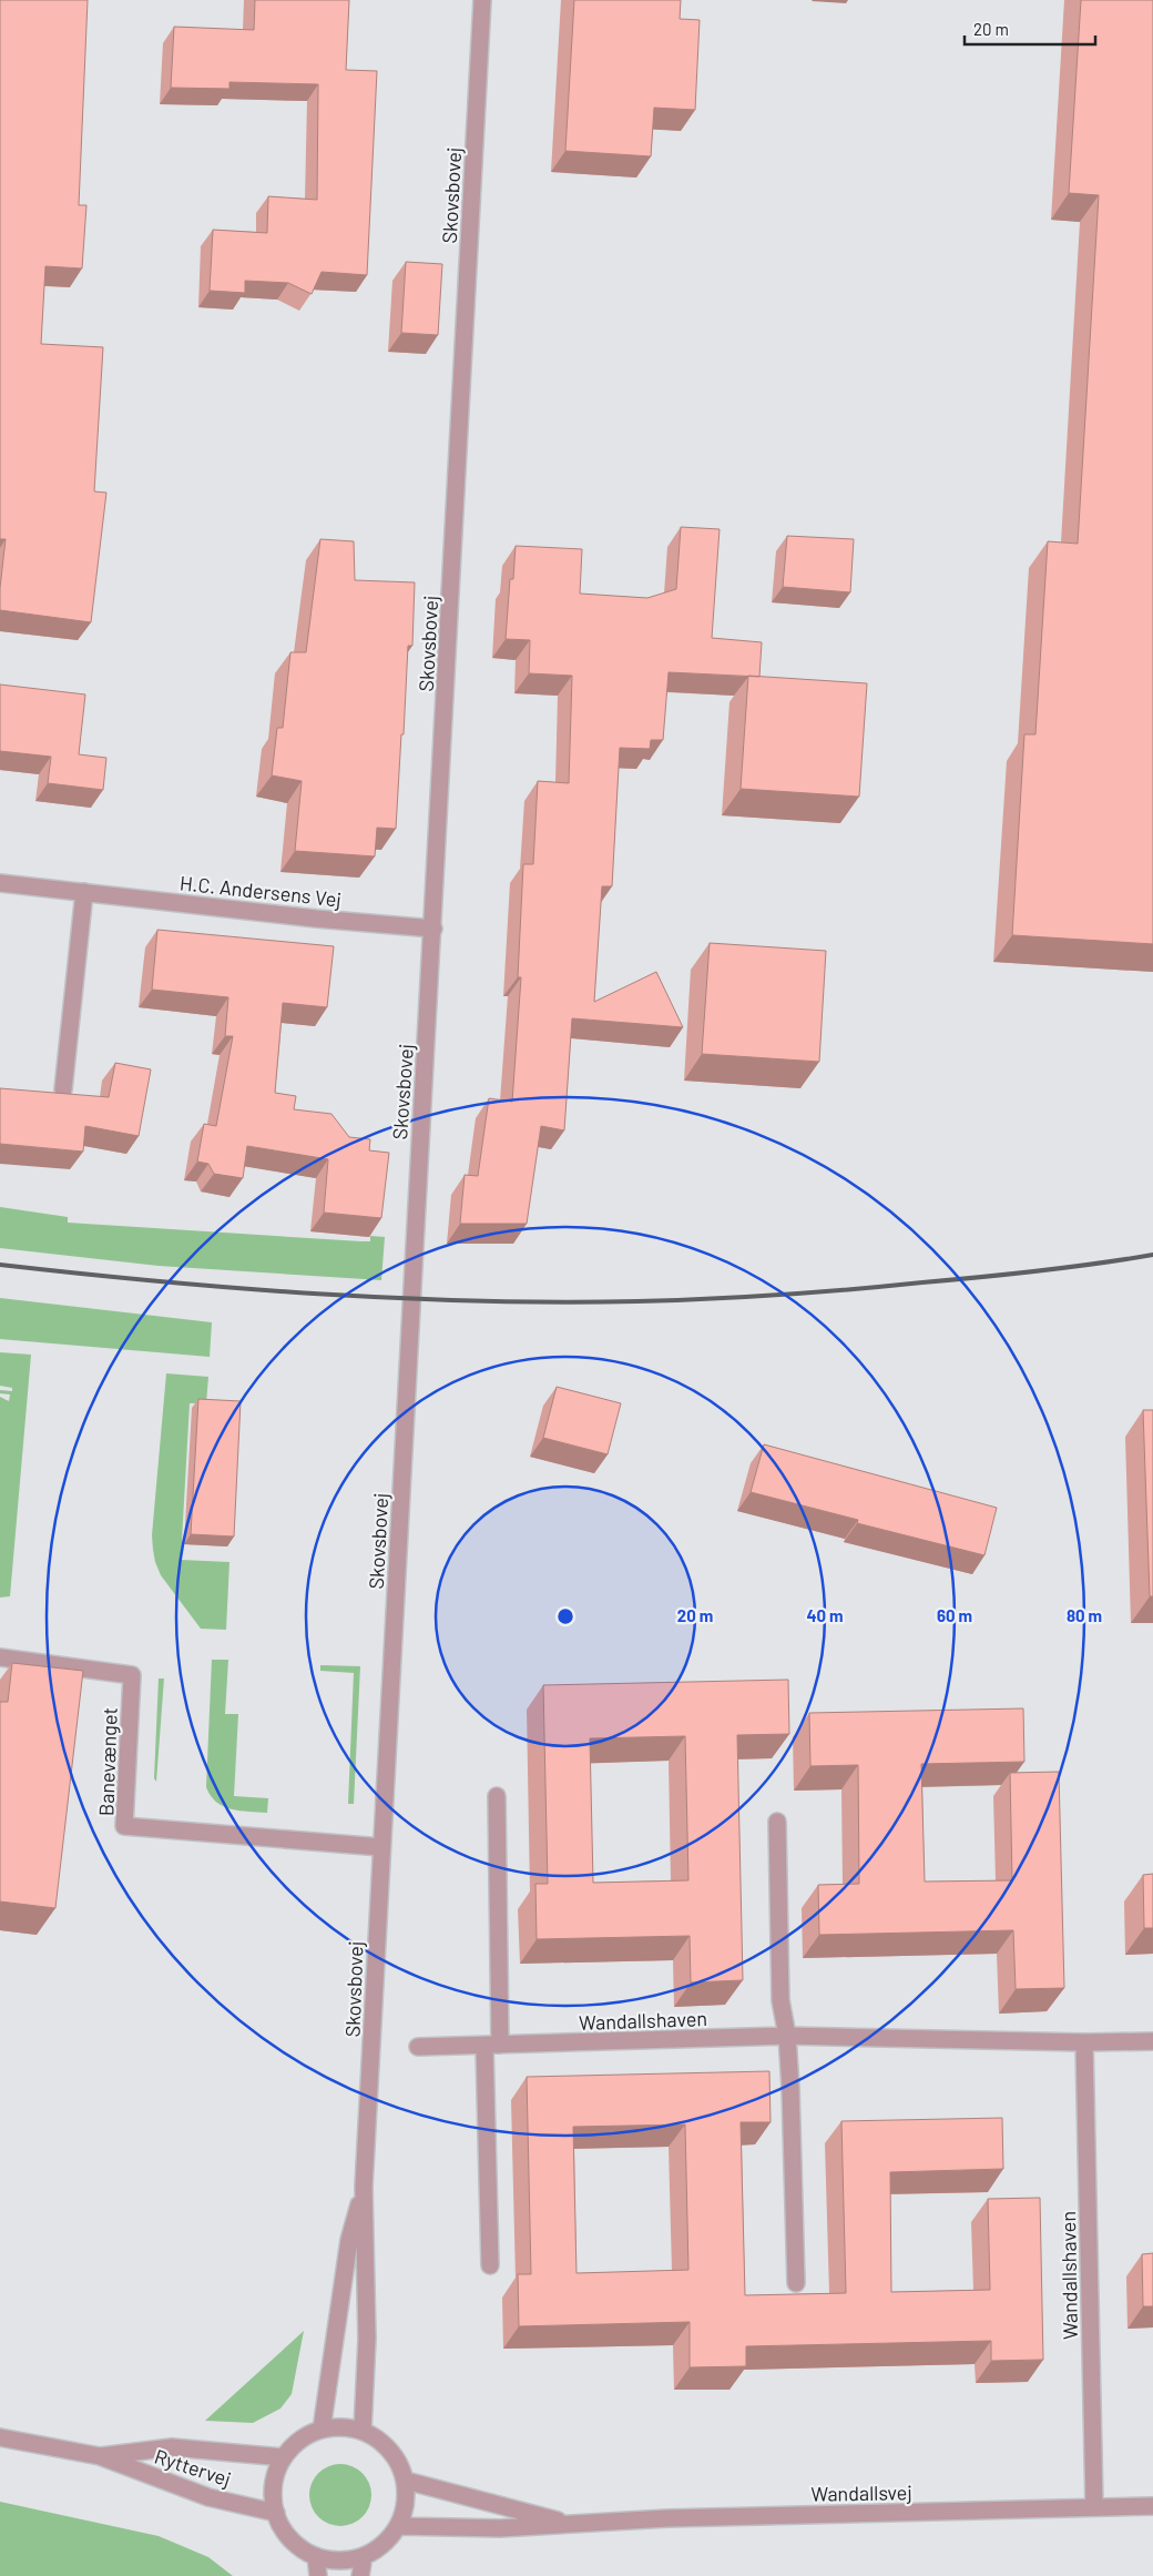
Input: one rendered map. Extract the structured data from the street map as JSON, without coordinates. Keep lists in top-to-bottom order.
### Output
{
  "streets": {
    "street": [
      "Skovsbovej",
      "H.C. Andersens Vej",
      "Banevænget",
      "Wandallshaven",
      "Ryttervej",
      "Wandallsvej"
    ]
  },
  "crossings": [
    ["Skovsbovej", "H.C. Andersens Vej"],
    ["Skovsbovej", "Banevænget"],
    ["Skovsbovej", "Ryttervej"],
    ["Skovsbovej", "Wandallsvej"],
    ["Wandallshaven", "Wandallsvej"],
    ["Ryttervej", "Wandallsvej"]
  ],
  "scale_bar": "20 m",
  "rings": [
    "20 m",
    "40 m",
    "60 m",
    "80 m"
  ]
}
